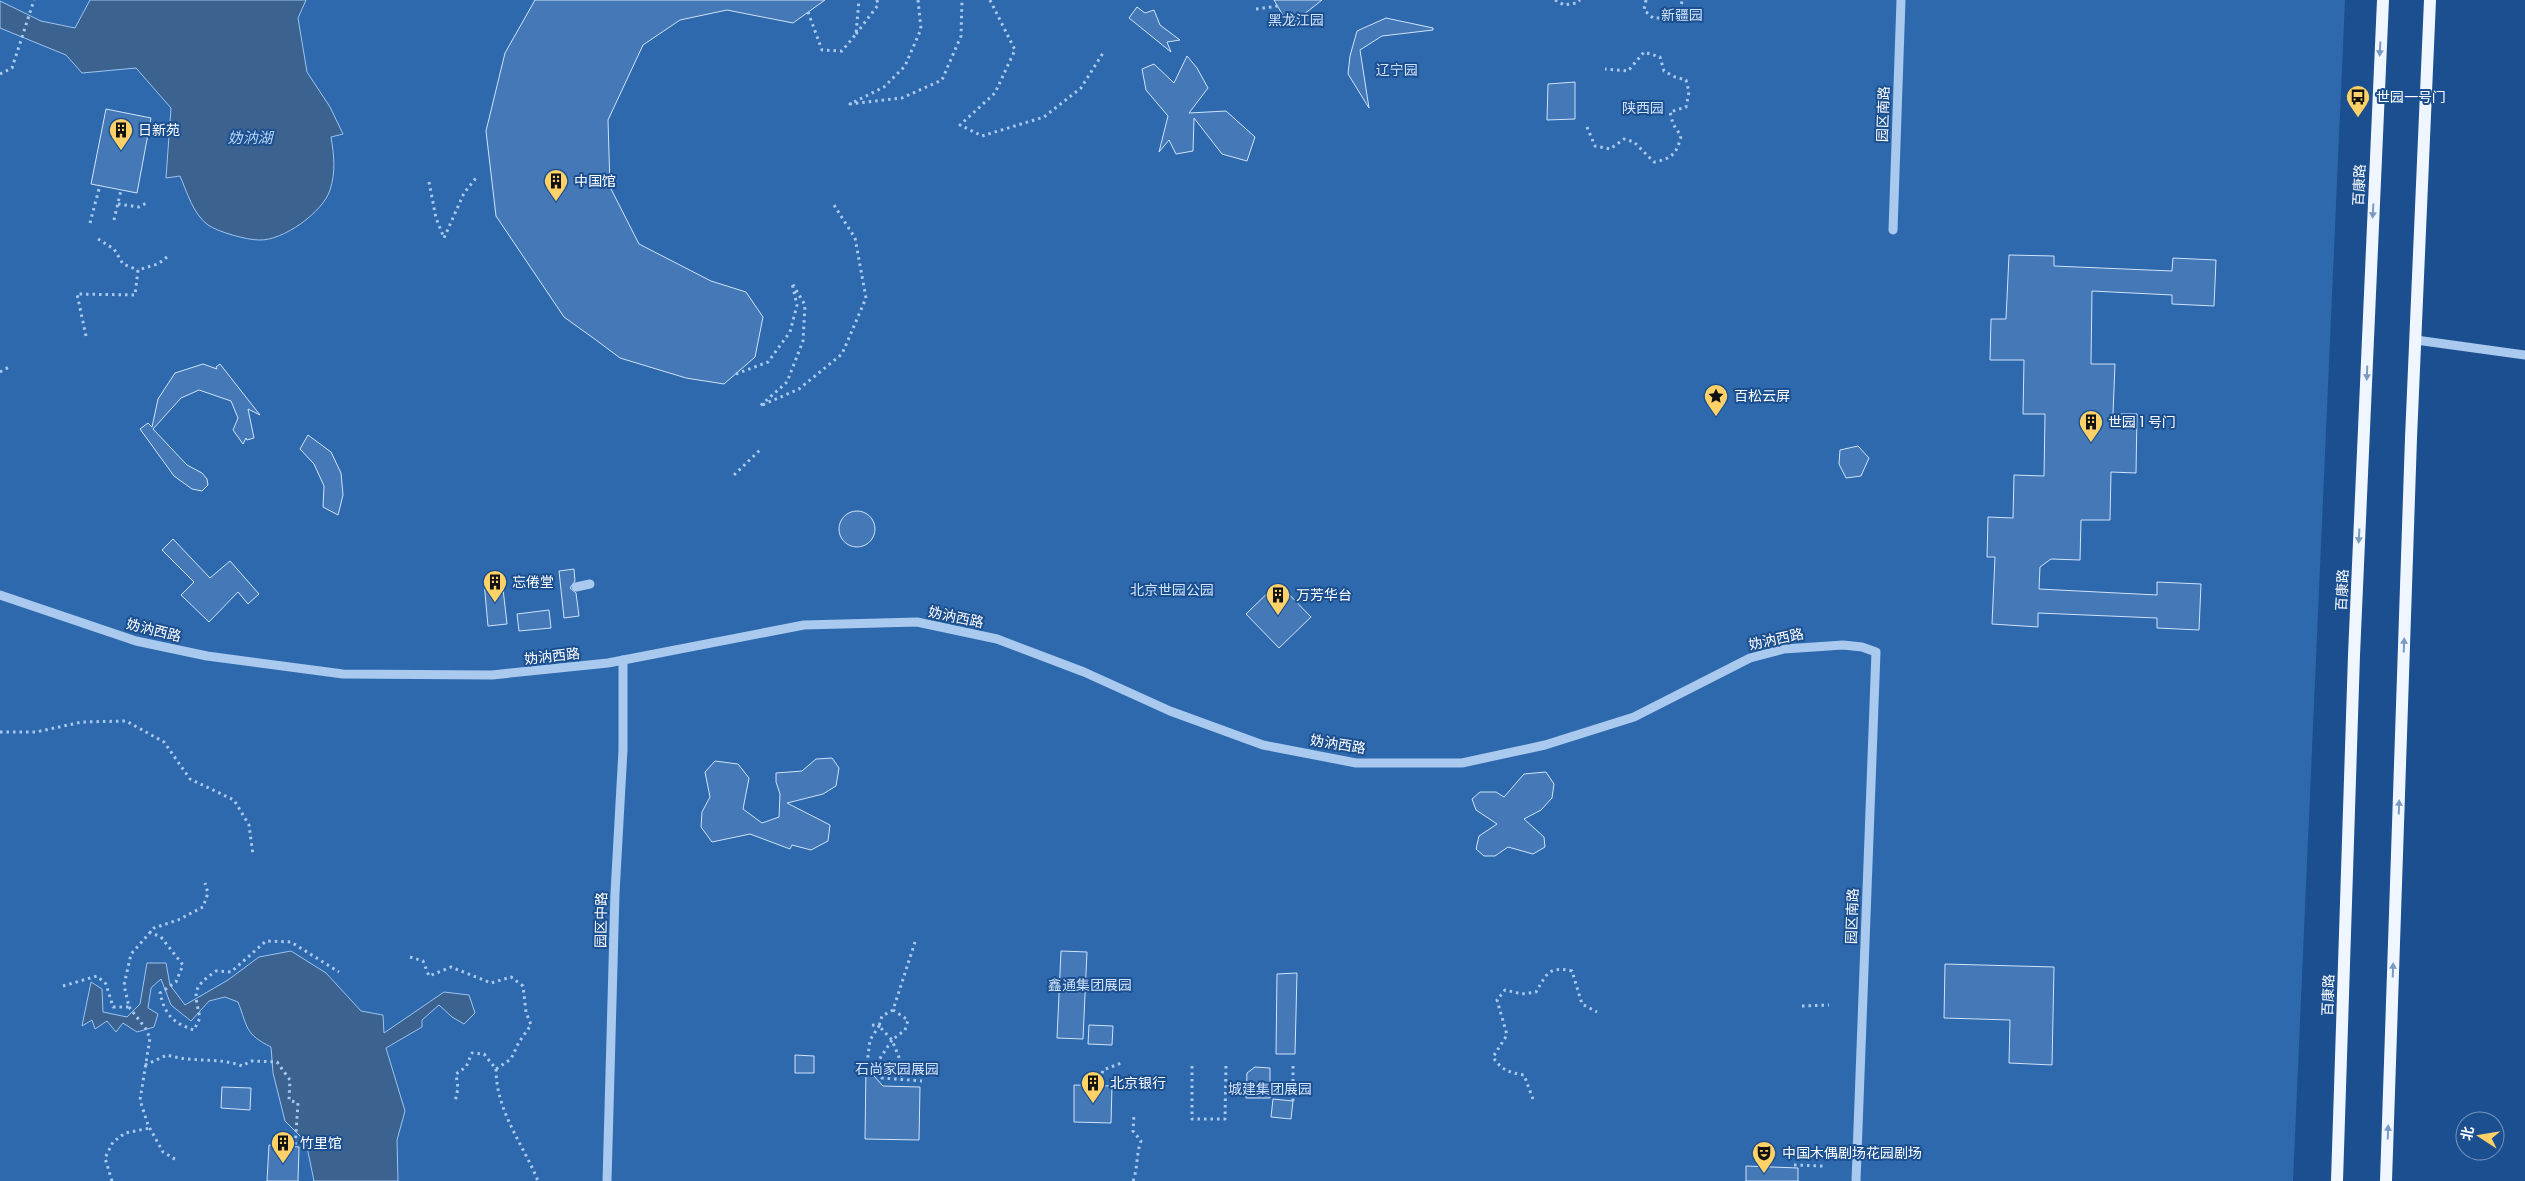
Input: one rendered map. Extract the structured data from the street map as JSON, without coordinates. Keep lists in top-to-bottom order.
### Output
{
  "streets": {
    "main road": ["百康路"],
    "street": ["园区南路", "妫汭西路", "园区中路"]
  },
  "crossings": [
    ["园区南路", "妫汭西路"],
    ["妫汭西路", "园区中路"]
  ],
  "water": ["妫汭湖"],
  "parks": [
    "新疆园",
    "黑龙江园",
    "辽宁园",
    "陕西园",
    "北京世园公园",
    "鑫通集团展园",
    "石尚家园展园",
    "城建集团展园"
  ],
  "places": {
    "bus stop": ["世园一号门"],
    "building": [
      "日新苑",
      "中国馆",
      "世园 1 号门",
      "忘倦堂",
      "万芳华台",
      "北京银行",
      "竹里馆"
    ],
    "place": ["百松云屏"],
    "theatre": ["中国木偶剧场花园剧场"]
  },
  "north": "left"
}
